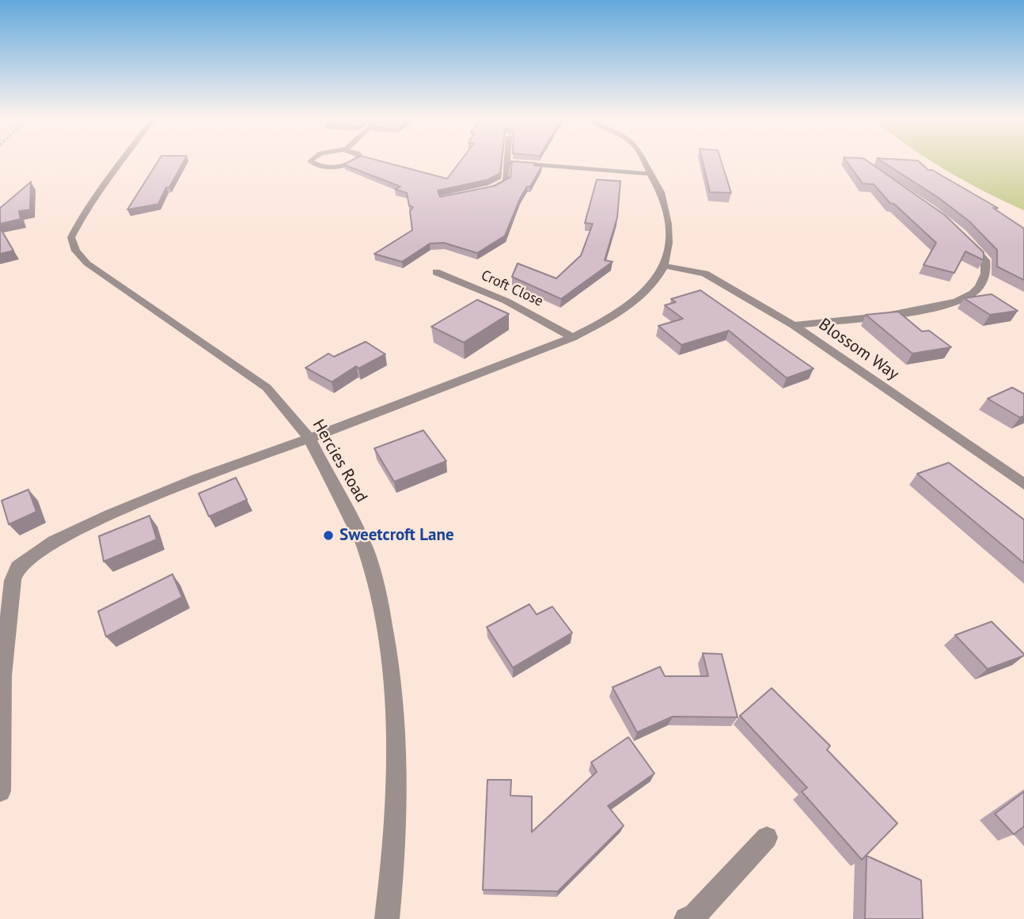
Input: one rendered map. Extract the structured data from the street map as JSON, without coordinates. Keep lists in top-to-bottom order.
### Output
{
  "streets": {
    "street": ["Croft Close", "Blossom Way", "Hercies Road"]
  },
  "places": ["Sweetcroft Lane"]
}
